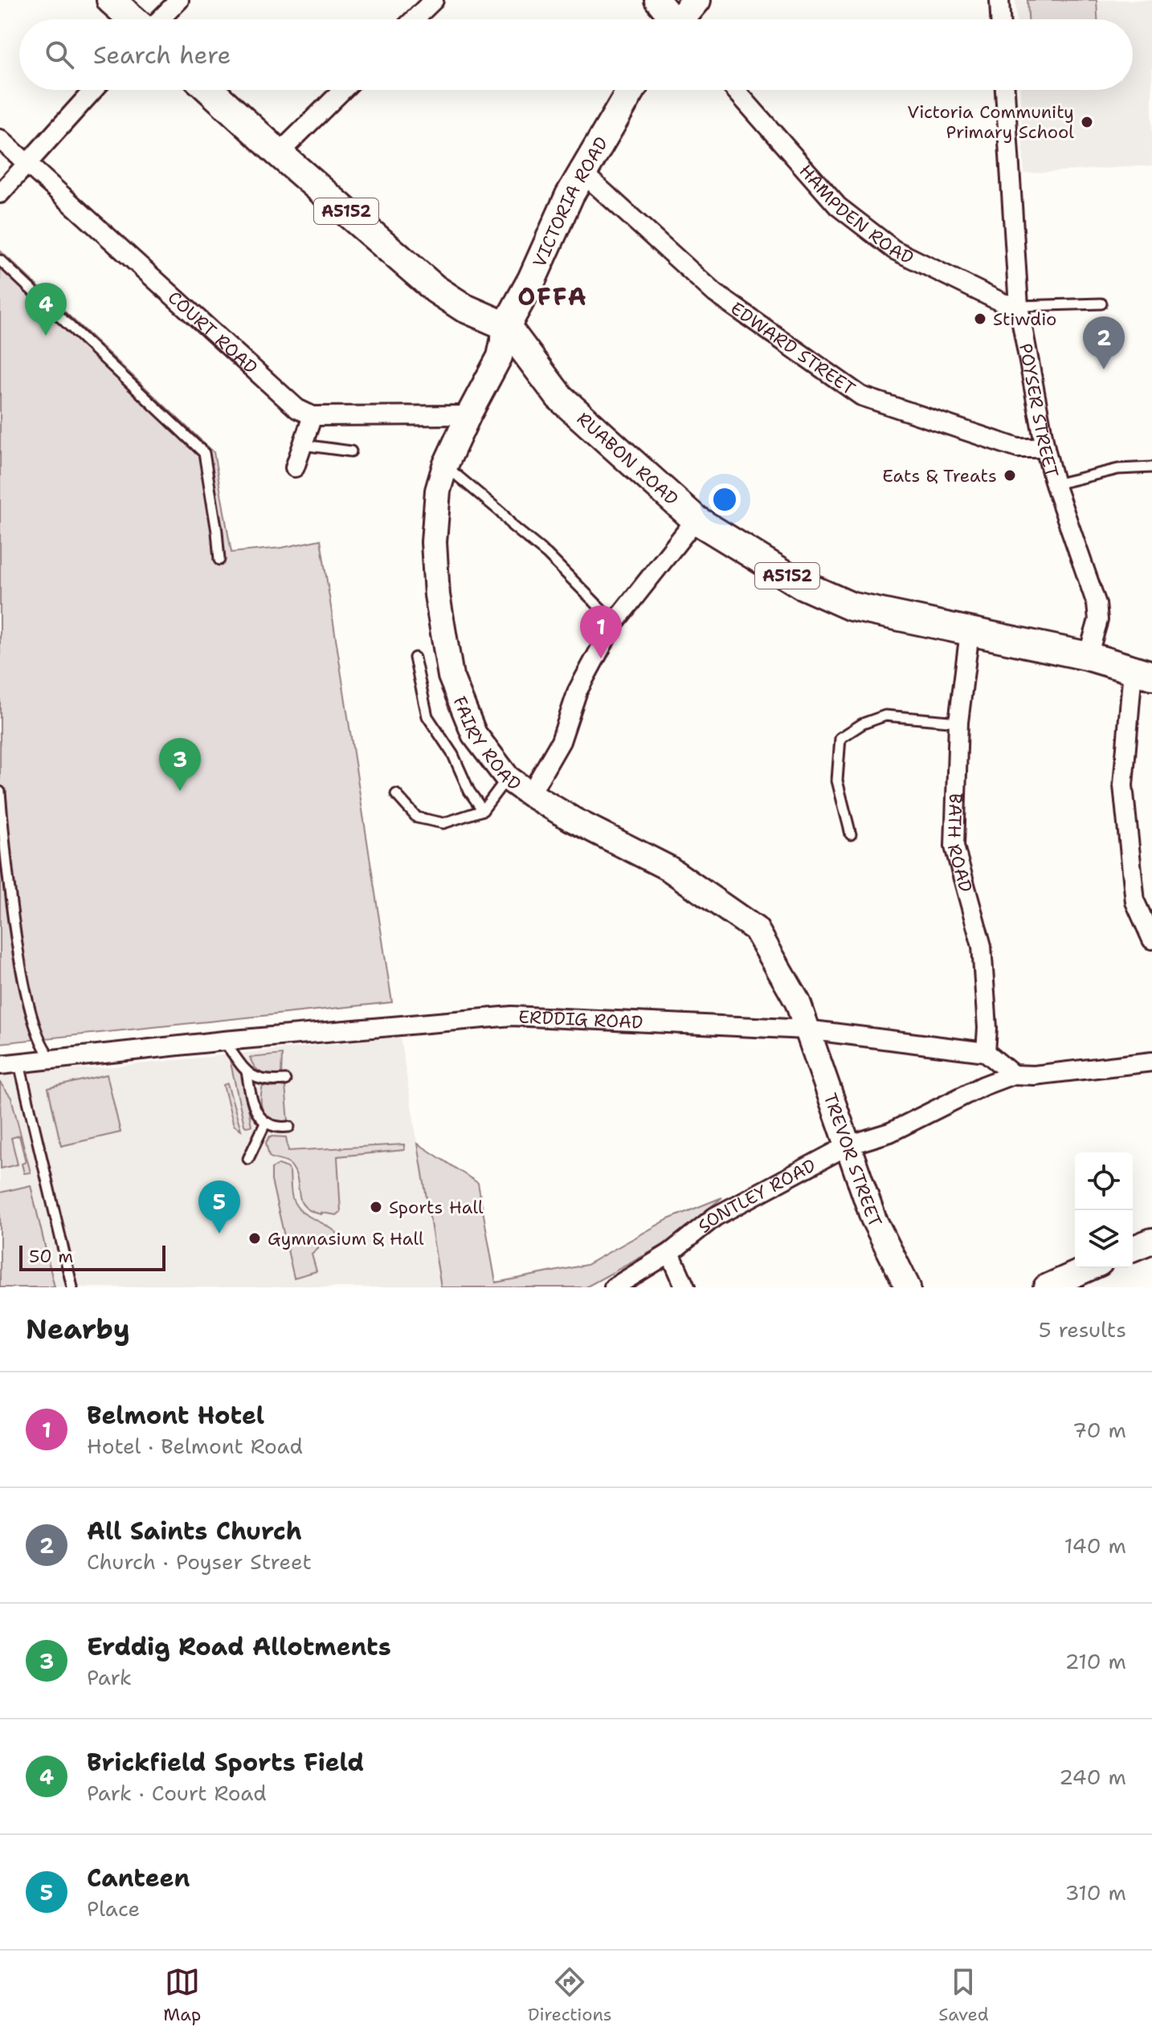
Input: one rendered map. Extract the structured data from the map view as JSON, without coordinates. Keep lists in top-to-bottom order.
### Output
{
  "streets": {
    "main road": [
      "VICTORIA ROAD",
      "A5152",
      "RUABON ROAD",
      "FAIRY ROAD",
      "TREVOR STREET"
    ],
    "street": [
      "HAMPDEN ROAD",
      "COURT ROAD",
      "EDWARD STREET",
      "POYSER STREET",
      "BATH ROAD",
      "ERDDIG ROAD",
      "SONTLEY ROAD"
    ]
  },
  "crossings": [
    ["VICTORIA ROAD", "EDWARD STREET"],
    ["VICTORIA ROAD", "RUABON ROAD"],
    ["VICTORIA ROAD", "FAIRY ROAD"],
    ["HAMPDEN ROAD", "POYSER STREET"],
    ["EDWARD STREET", "POYSER STREET"],
    ["POYSER STREET", "RUABON ROAD"],
    ["RUABON ROAD", "FAIRY ROAD"],
    ["RUABON ROAD", "BATH ROAD"],
    ["FAIRY ROAD", "ERDDIG ROAD"],
    ["FAIRY ROAD", "TREVOR STREET"],
    ["BATH ROAD", "ERDDIG ROAD"],
    ["ERDDIG ROAD", "TREVOR STREET"],
    ["TREVOR STREET", "SONTLEY ROAD"]
  ],
  "districts": ["OFFA"],
  "places": [
    "Victoria Community Primary School",
    "Stiwdio",
    "Eats & Treats",
    "Sports Hall",
    "Gymnasium & Hall"
  ],
  "scale_bar": "50 m",
  "page": {
    "search": "Search here",
    "pins": [
      "4",
      "2",
      "1",
      "3",
      "5"
    ],
    "scale": "50 m",
    "heading": ["Nearby", "5 results"],
    "list": [
      {
        "mark": "1",
        "name": "Belmont Hotel",
        "note": "Hotel · Belmont Road",
        "value": "70 m"
      },
      {
        "mark": "2",
        "name": "All Saints Church",
        "note": "Church · Poyser Street",
        "value": "140 m"
      },
      {
        "mark": "3",
        "name": "Erddig Road Allotments",
        "note": "Park",
        "value": "210 m"
      },
      {
        "mark": "4",
        "name": "Brickfield Sports Field",
        "note": "Park · Court Road",
        "value": "240 m"
      },
      {
        "mark": "5",
        "name": "Canteen",
        "note": "Place",
        "value": "310 m"
      }
    ],
    "nav": ["Map", "Directions", "Saved"]
  }
}
